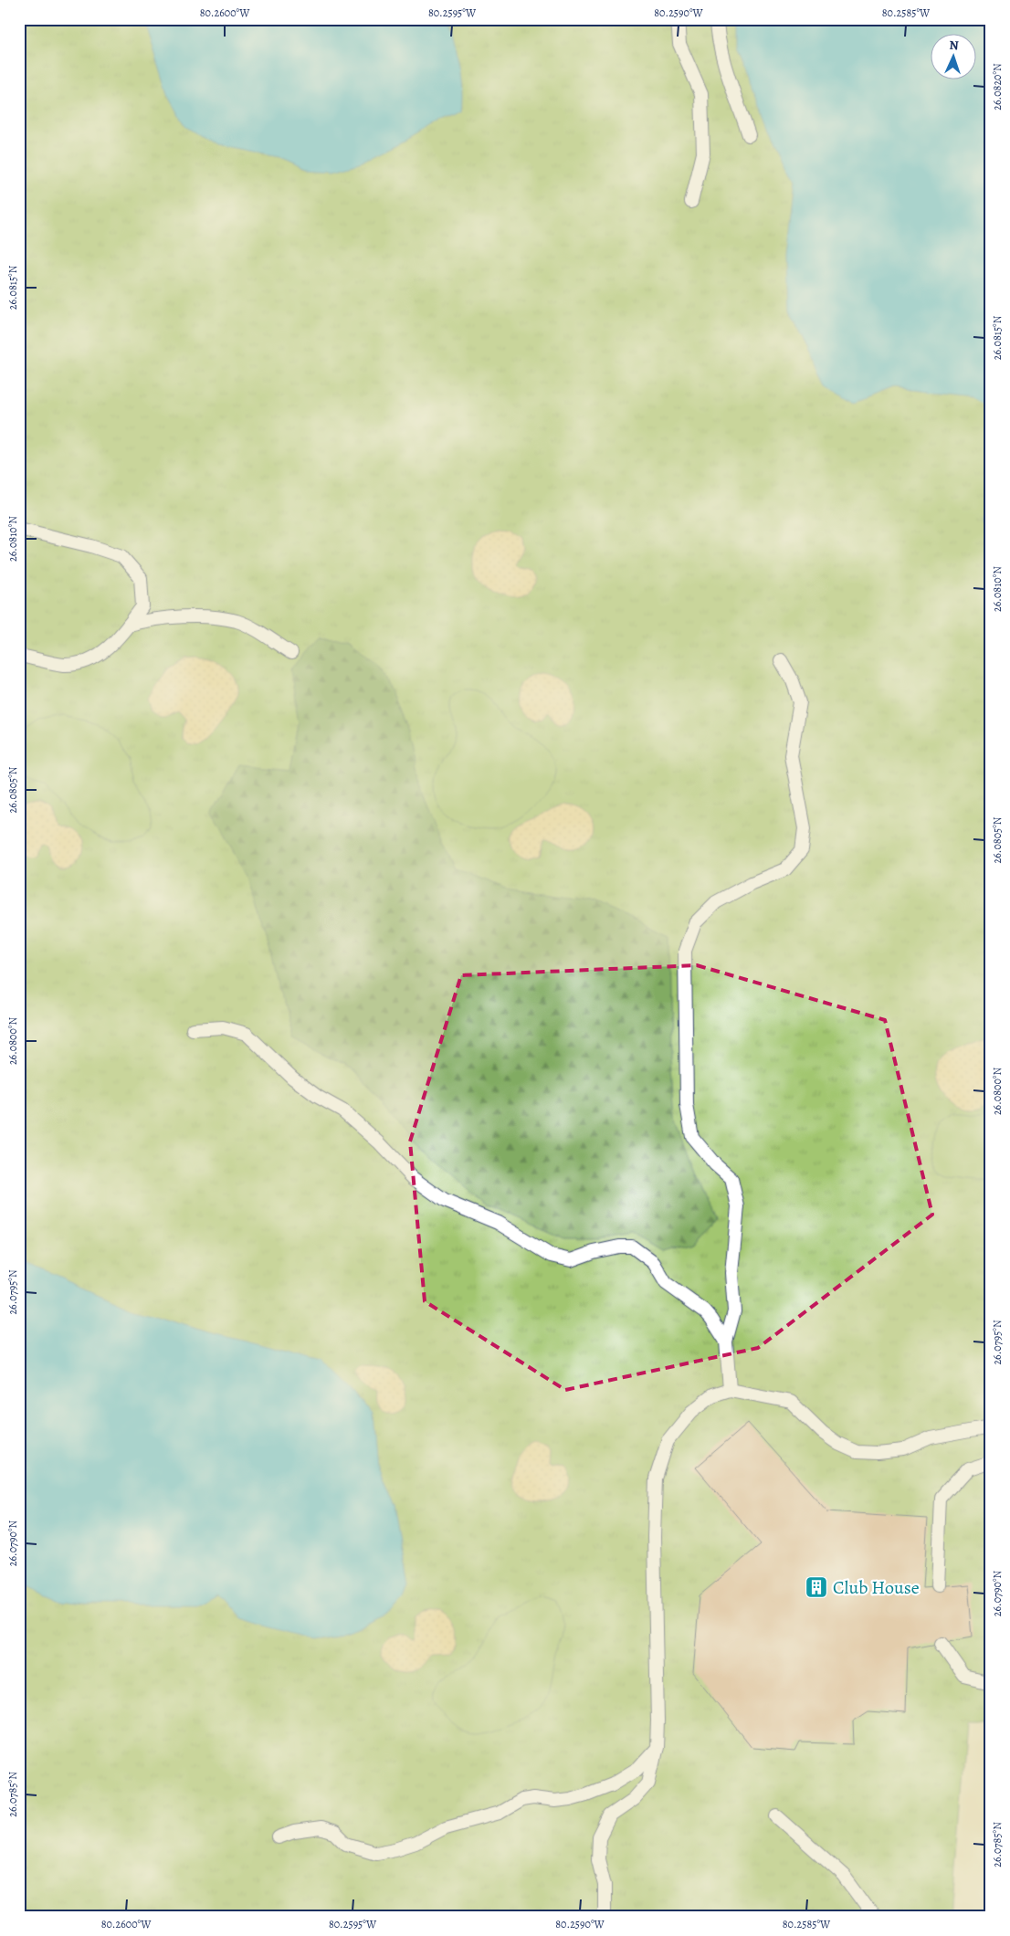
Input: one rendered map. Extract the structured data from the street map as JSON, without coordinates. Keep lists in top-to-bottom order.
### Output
{
  "places": {
    "building": ["Club House"]
  },
  "north": "top",
  "coordinates": [
    "80.2600°W",
    "80.2595°W",
    "80.2590°W",
    "80.2585°W",
    "26.0820°N",
    "26.0815°N",
    "26.0810°N",
    "26.0805°N",
    "26.0800°N",
    "26.0795°N",
    "26.0790°N",
    "26.0785°N"
  ]
}
